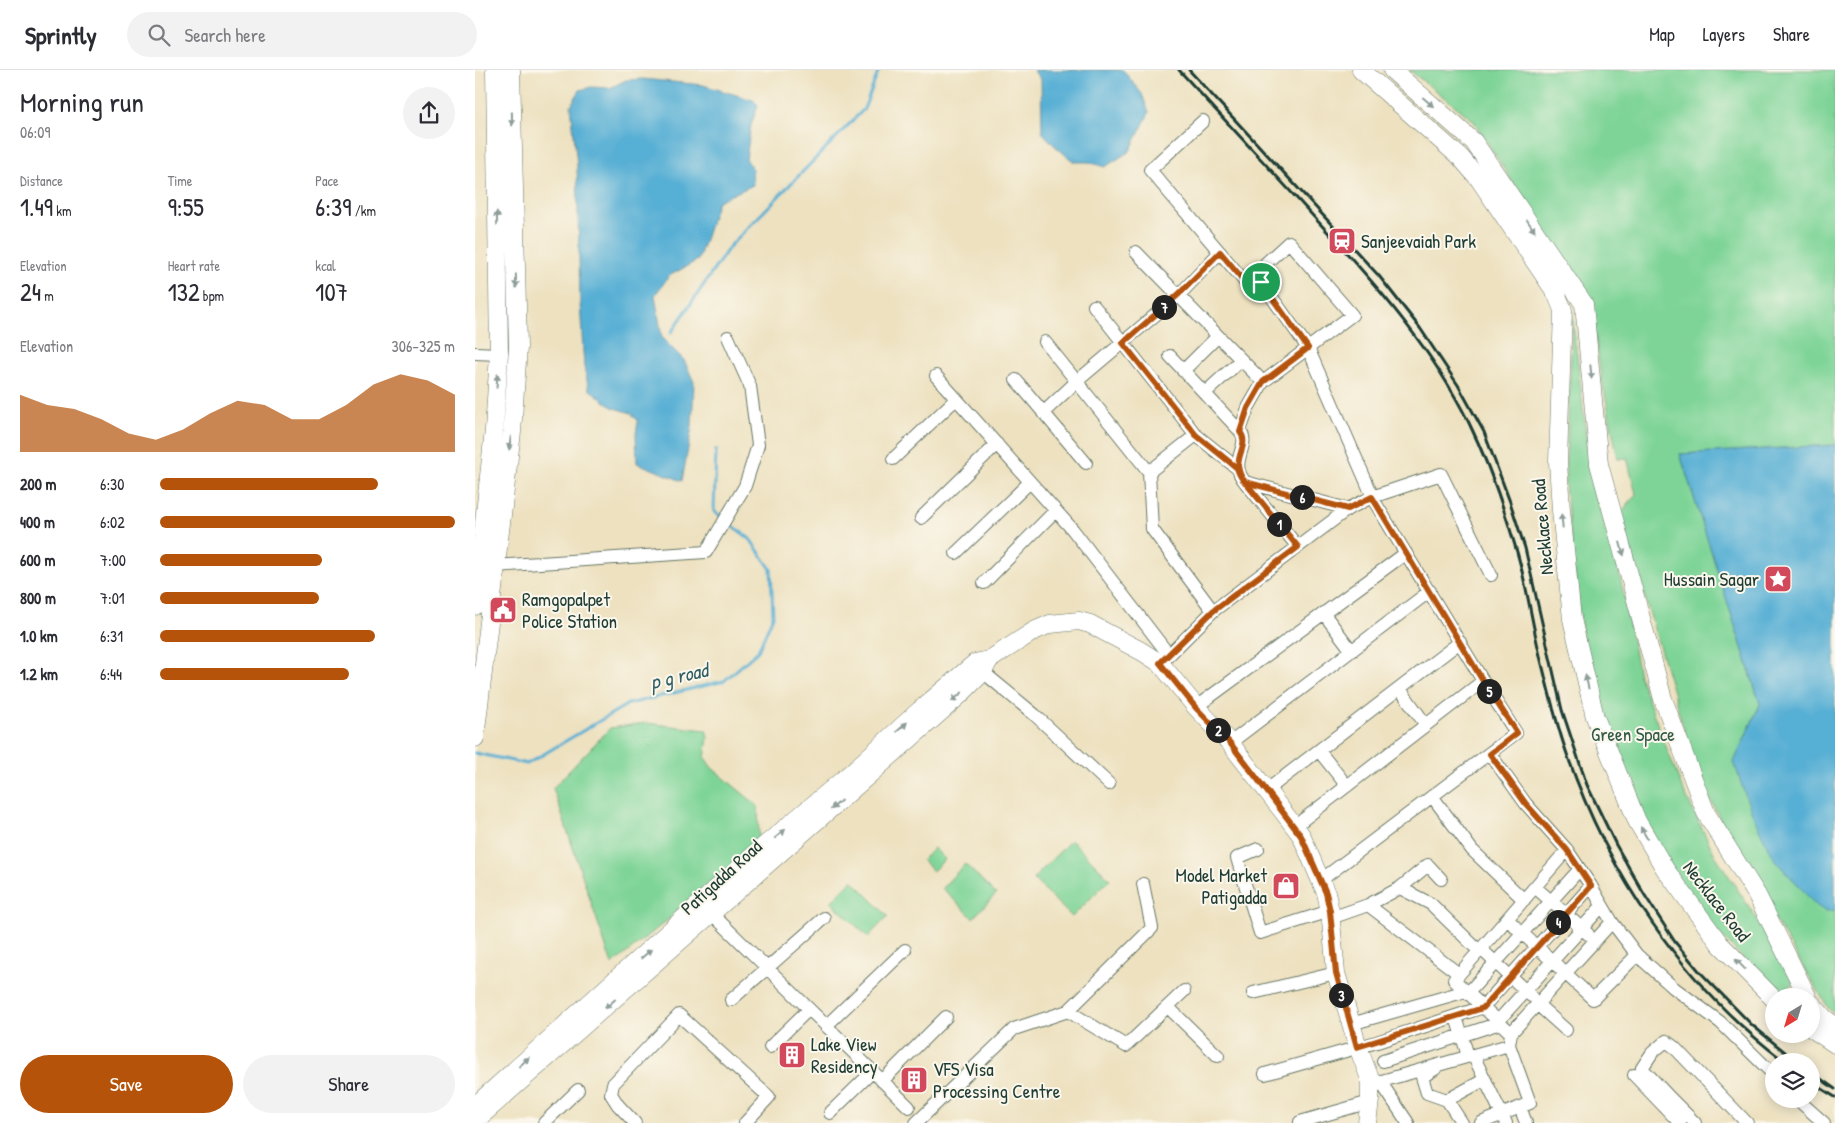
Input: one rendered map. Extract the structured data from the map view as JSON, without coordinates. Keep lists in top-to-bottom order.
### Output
{
  "streets": {
    "main road": ["Necklace Road", "Patigadda Road"]
  },
  "water": ["p g road"],
  "parks": ["Green Space"],
  "places": {
    "station": ["Sanjeevaiah Park"],
    "place": ["Hussain Sagar"],
    "public building": ["Ramgopalpet Police Station"],
    "shop": ["Model Market Patigadda"],
    "building": ["Lake View Residency", "VFS Visa Processing Centre"]
  },
  "north": "bottom left",
  "page": {
    "header": "Sprintly",
    "search": "Search here",
    "nav": ["Map", "Layers", "Share"],
    "heading": ["Morning run", "06:09"],
    "stats": [
      ["Distance", "1.49 km"],
      ["Time", "9:55"],
      ["Pace", "6:39 /km"],
      ["Elevation", "24 m"],
      ["Heart rate", "132 bpm"],
      ["kcal", "107"]
    ],
    "pins": [
      "7",
      "6",
      "1",
      "5",
      "2",
      "4",
      "3"
    ],
    "chart": ["Elevation", "306–325 m"],
    "list": [
      {
        "name": "200 m",
        "note": "6:30"
      },
      {
        "name": "400 m",
        "note": "6:02"
      },
      {
        "name": "600 m",
        "note": "7:00"
      },
      {
        "name": "800 m",
        "note": "7:01"
      },
      {
        "name": "1.0 km",
        "note": "6:31"
      },
      {
        "name": "1.2 km",
        "note": "6:44"
      }
    ],
    "buttons": ["Save", "Share"]
  }
}
